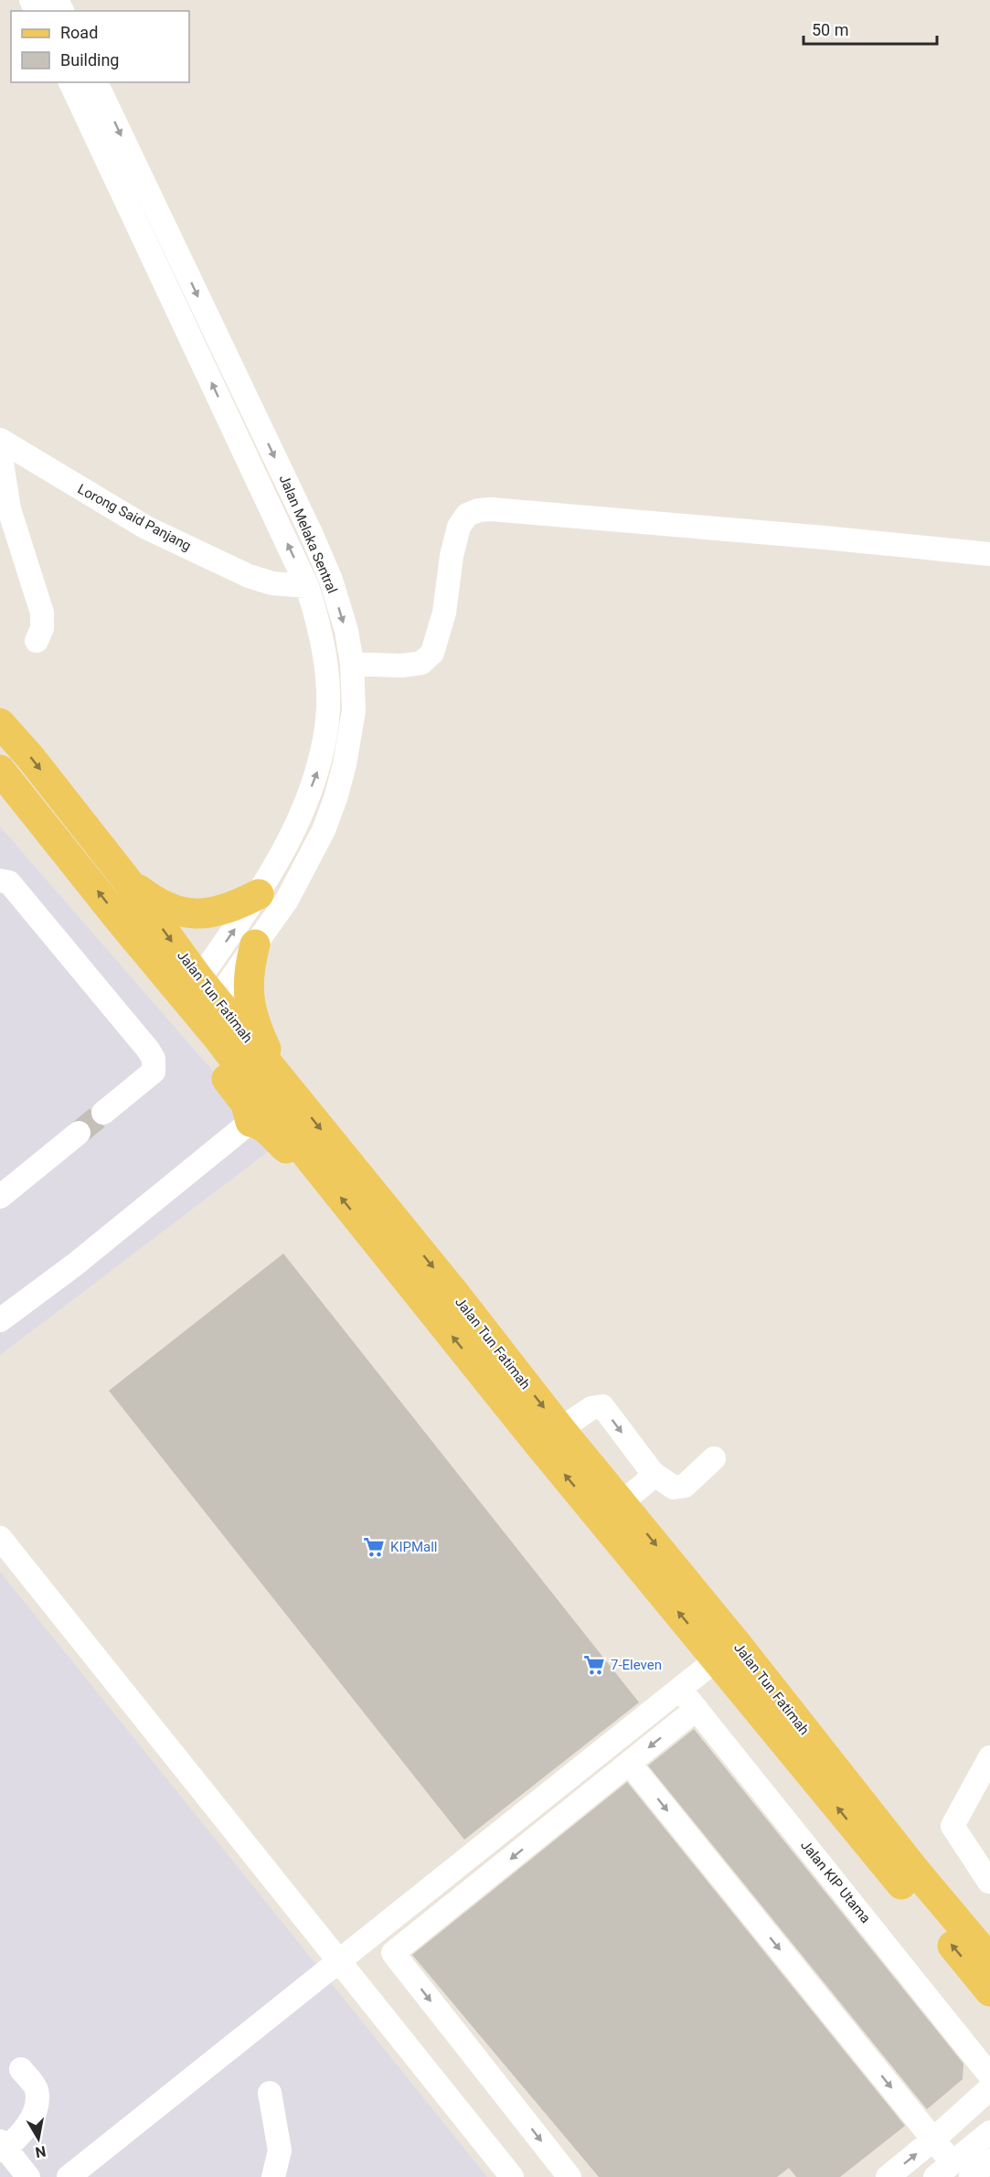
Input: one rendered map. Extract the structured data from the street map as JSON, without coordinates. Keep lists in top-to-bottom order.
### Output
{
  "streets": {
    "main road": ["Jalan Tun Fatimah"],
    "street": ["Lorong Said Panjang", "Jalan Melaka Sentral", "Jalan KIP Utama"]
  },
  "crossings": [
    ["Lorong Said Panjang", "Jalan Melaka Sentral"],
    ["Jalan Melaka Sentral", "Jalan Tun Fatimah"]
  ],
  "places": {
    "supermarket": ["KIPMall", "7-Eleven"]
  },
  "legend": ["Road", "Building"],
  "scale_bar": "50 m",
  "north": "bottom"
}
